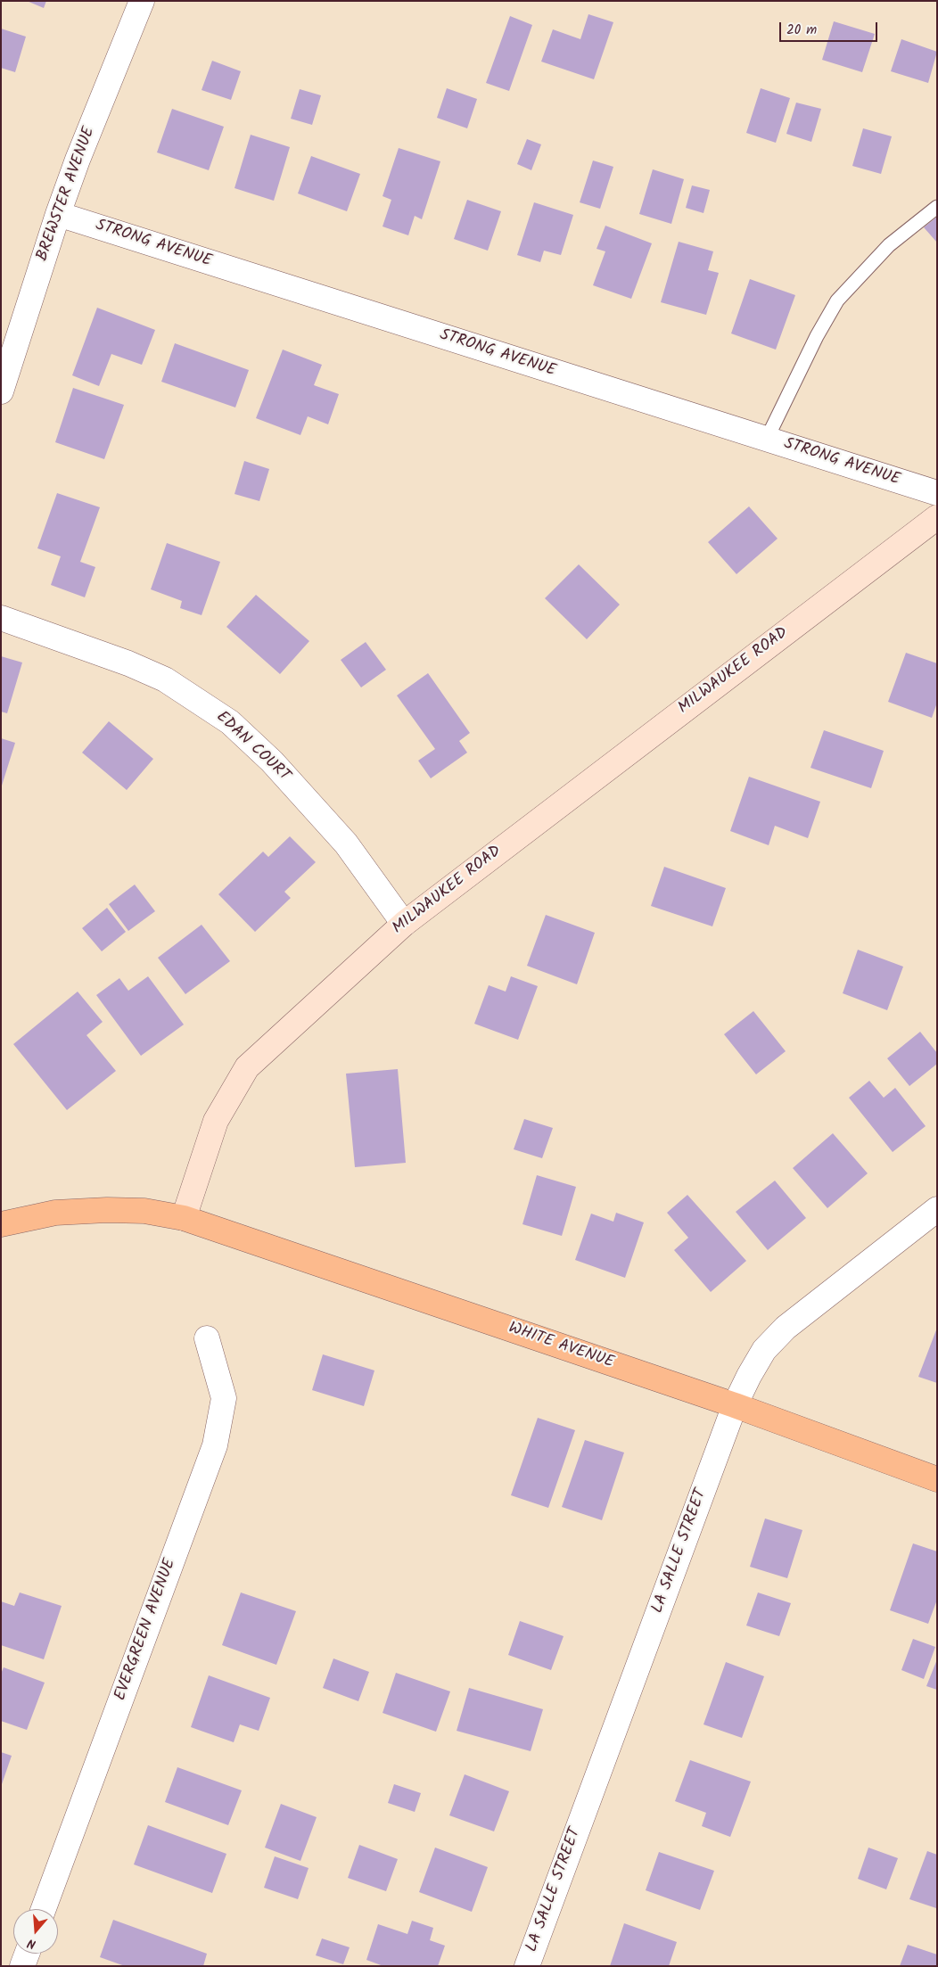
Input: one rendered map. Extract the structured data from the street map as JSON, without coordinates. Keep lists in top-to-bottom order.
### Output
{
  "streets": {
    "main road": ["WHITE AVENUE"],
    "street": [
      "BREWSTER AVENUE",
      "STRONG AVENUE",
      "MILWAUKEE ROAD",
      "EDAN COURT",
      "LA SALLE STREET",
      "EVERGREEN AVENUE"
    ]
  },
  "crossings": [
    ["BREWSTER AVENUE", "STRONG AVENUE"],
    ["MILWAUKEE ROAD", "EDAN COURT"],
    ["MILWAUKEE ROAD", "WHITE AVENUE"],
    ["WHITE AVENUE", "LA SALLE STREET"]
  ],
  "scale_bar": "20 m",
  "north": "bottom"
}
